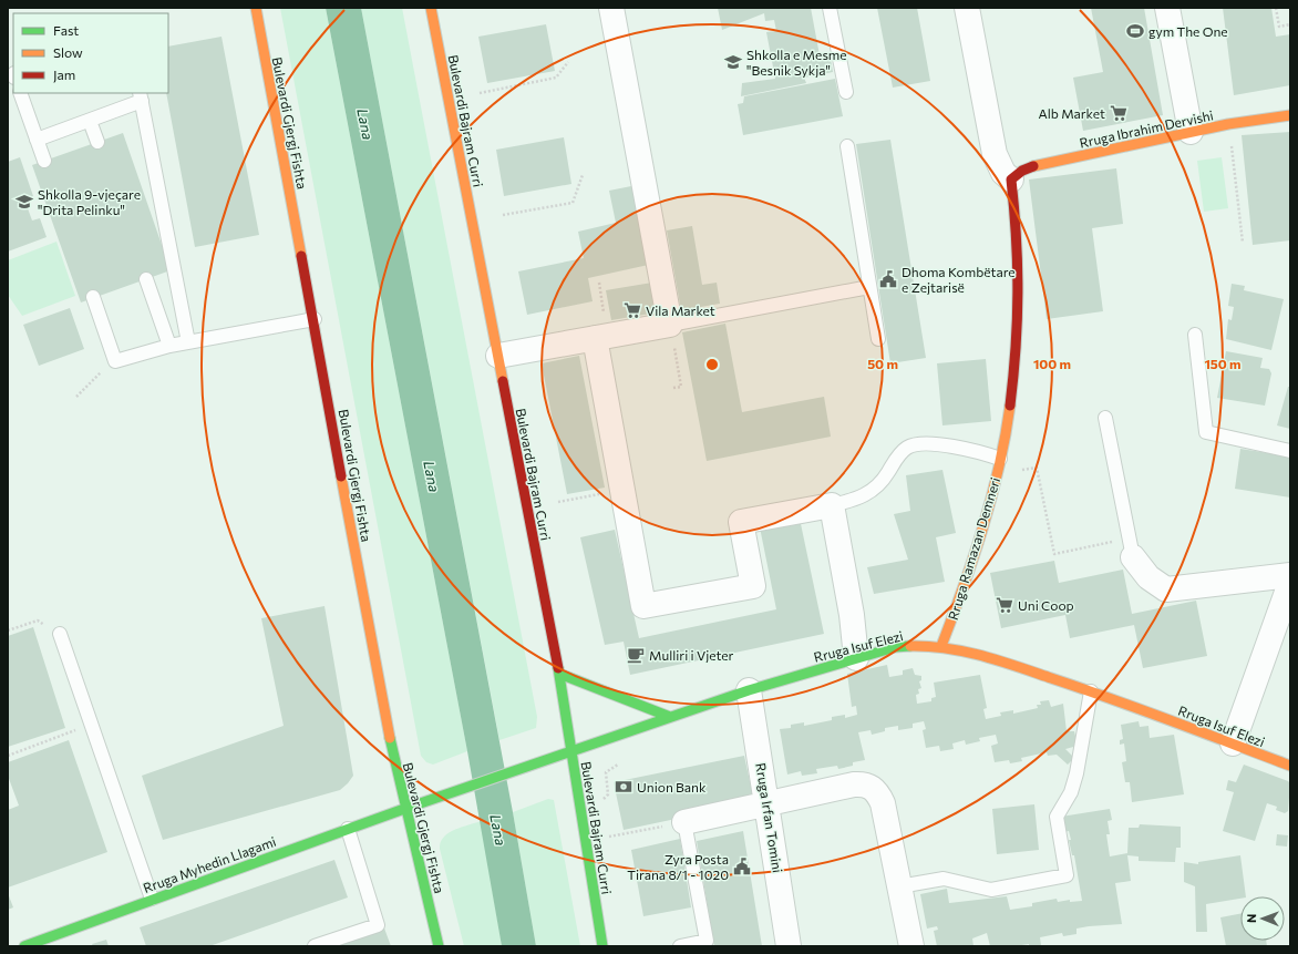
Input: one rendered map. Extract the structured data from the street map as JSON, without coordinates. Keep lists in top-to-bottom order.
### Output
{
  "streets": {
    "main road": [
      "Bulevardi Bajram Curri",
      "Bulevardi Gjergj Fishta",
      "Rruga Ibrahim Dervishi",
      "Rruga Ramazan Demneri",
      "Rruga Isuf Elezi",
      "Rruga Myhedin Llagami"
    ],
    "street": ["Rruga Irfan Tomini"]
  },
  "crossings": [
    ["Bulevardi Bajram Curri", "Rruga Isuf Elezi"],
    ["Bulevardi Gjergj Fishta", "Rruga Myhedin Llagami"],
    ["Rruga Ibrahim Dervishi", "Rruga Ramazan Demneri"],
    ["Rruga Ramazan Demneri", "Rruga Isuf Elezi"],
    ["Rruga Isuf Elezi", "Rruga Irfan Tomini"],
    ["Rruga Isuf Elezi", "Rruga Myhedin Llagami"]
  ],
  "water": ["Lana"],
  "places": {
    "sports": ["gym The One"],
    "school or university": ["Shkolla e Mesme \"Besnik Sykja\"", "Shkolla 9-vjeçare \"Drita Pelinku\""],
    "supermarket": ["Alb Market", "Vila Market", "Uni Coop"],
    "public building": ["Dhoma Kombëtare e Zejtarisë", "Zyra Posta Tirana 8/1 - 1020"],
    "cafe": ["Mulliri i Vjeter"],
    "bank": ["Union Bank"]
  },
  "legend": ["Fast", "Slow", "Jam"],
  "north": "left",
  "rings": ["50 m", "100 m", "150 m"]
}
